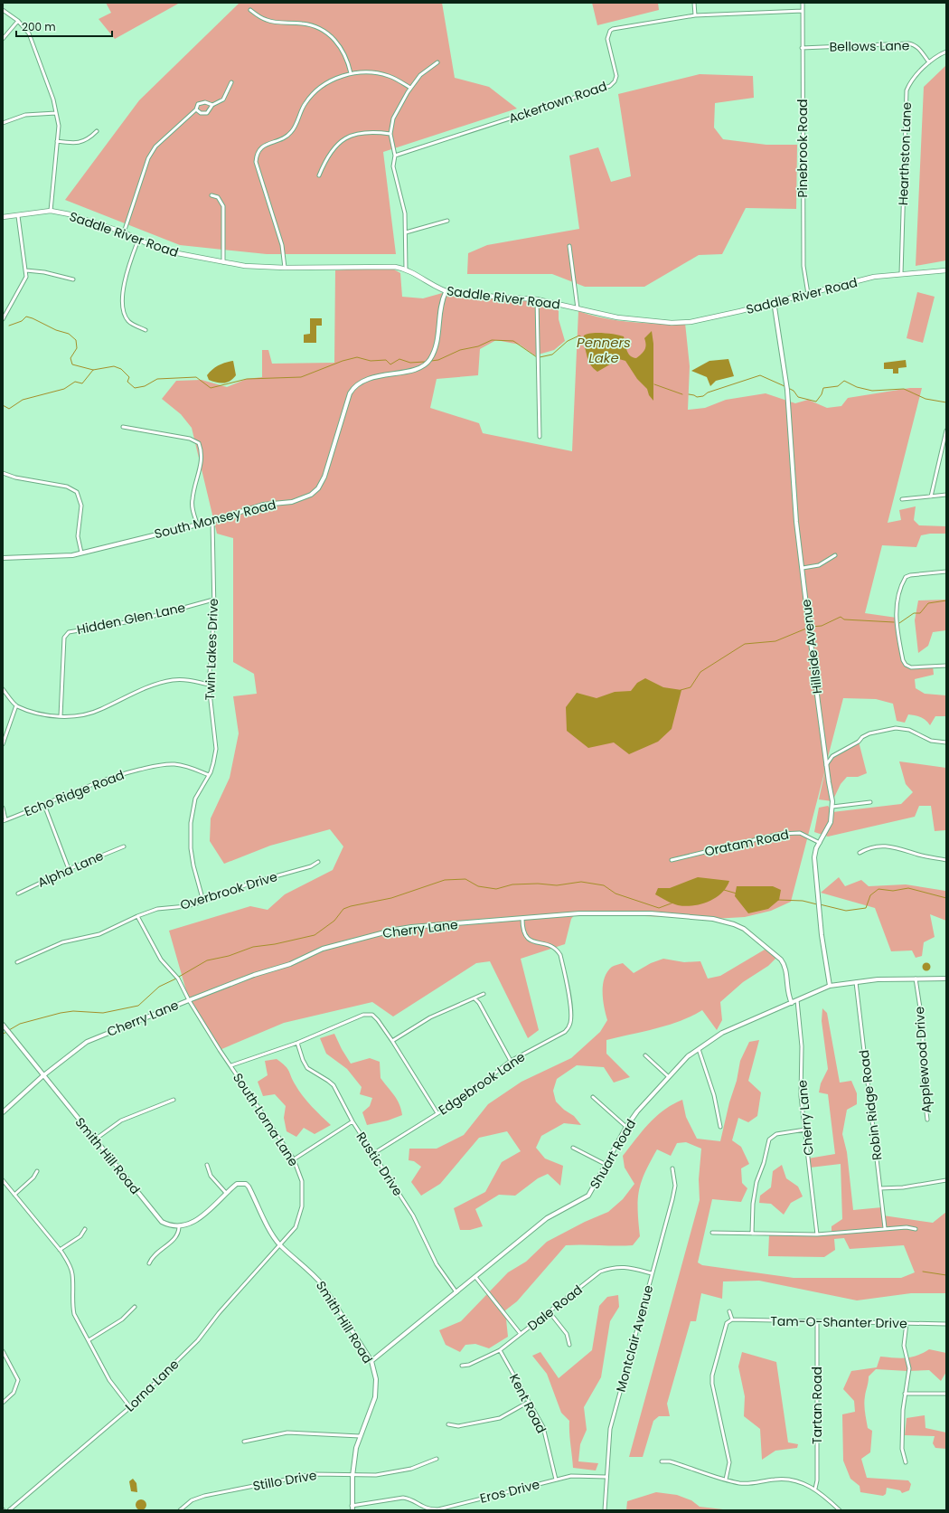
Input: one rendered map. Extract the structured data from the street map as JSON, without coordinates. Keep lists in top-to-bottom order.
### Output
{
  "streets": {
    "main road": ["Saddle River Road"],
    "street": [
      "Bellows Lane",
      "Ackertown Road",
      "Pinebrook Road",
      "Hearthston Lane",
      "South Monsey Road",
      "Hidden Glen Lane",
      "Hillside Avenue",
      "Twin Lakes Drive",
      "Echo Ridge Road",
      "Oratam Road",
      "Alpha Lane",
      "Overbrook Drive",
      "Cherry Lane",
      "Applewood Drive",
      "Edgebrook Lane",
      "Robin Ridge Road",
      "South Lorna Lane",
      "Shuart Road",
      "Smith Hill Road",
      "Rustic Drive",
      "Dale Road",
      "Tam-O-Shanter Drive",
      "Montclair Avenue",
      "Lorna Lane",
      "Kent Road",
      "Tartan Road",
      "Stillo Drive",
      "Eros Drive"
    ]
  },
  "crossings": [
    ["Bellows Lane", "Pinebrook Road"],
    ["Bellows Lane", "Hearthston Lane"],
    ["Ackertown Road", "Pinebrook Road"],
    ["Pinebrook Road", "Saddle River Road"],
    ["Hearthston Lane", "Saddle River Road"],
    ["Saddle River Road", "South Monsey Road"],
    ["Saddle River Road", "Hillside Avenue"],
    ["South Monsey Road", "Twin Lakes Drive"],
    ["Hidden Glen Lane", "Twin Lakes Drive"],
    ["Hillside Avenue", "Oratam Road"],
    ["Hillside Avenue", "Shuart Road"],
    ["Twin Lakes Drive", "Echo Ridge Road"],
    ["Twin Lakes Drive", "Overbrook Drive"],
    ["Overbrook Drive", "South Lorna Lane"],
    ["Cherry Lane", "Edgebrook Lane"],
    ["Cherry Lane", "South Lorna Lane"],
    ["Cherry Lane", "Shuart Road"],
    ["Cherry Lane", "Smith Hill Road"],
    ["Applewood Drive", "Shuart Road"],
    ["Edgebrook Lane", "Rustic Drive"],
    ["Robin Ridge Road", "Shuart Road"],
    ["South Lorna Lane", "Smith Hill Road"],
    ["South Lorna Lane", "Lorna Lane"],
    ["Shuart Road", "Smith Hill Road"],
    ["Shuart Road", "Rustic Drive"],
    ["Smith Hill Road", "Lorna Lane"],
    ["Smith Hill Road", "Stillo Drive"],
    ["Smith Hill Road", "Eros Drive"],
    ["Dale Road", "Montclair Avenue"],
    ["Dale Road", "Kent Road"],
    ["Tam-O-Shanter Drive", "Tartan Road"],
    ["Montclair Avenue", "Eros Drive"],
    ["Kent Road", "Eros Drive"]
  ],
  "water": ["Penners Lake"],
  "scale_bar": "200 m"
}
